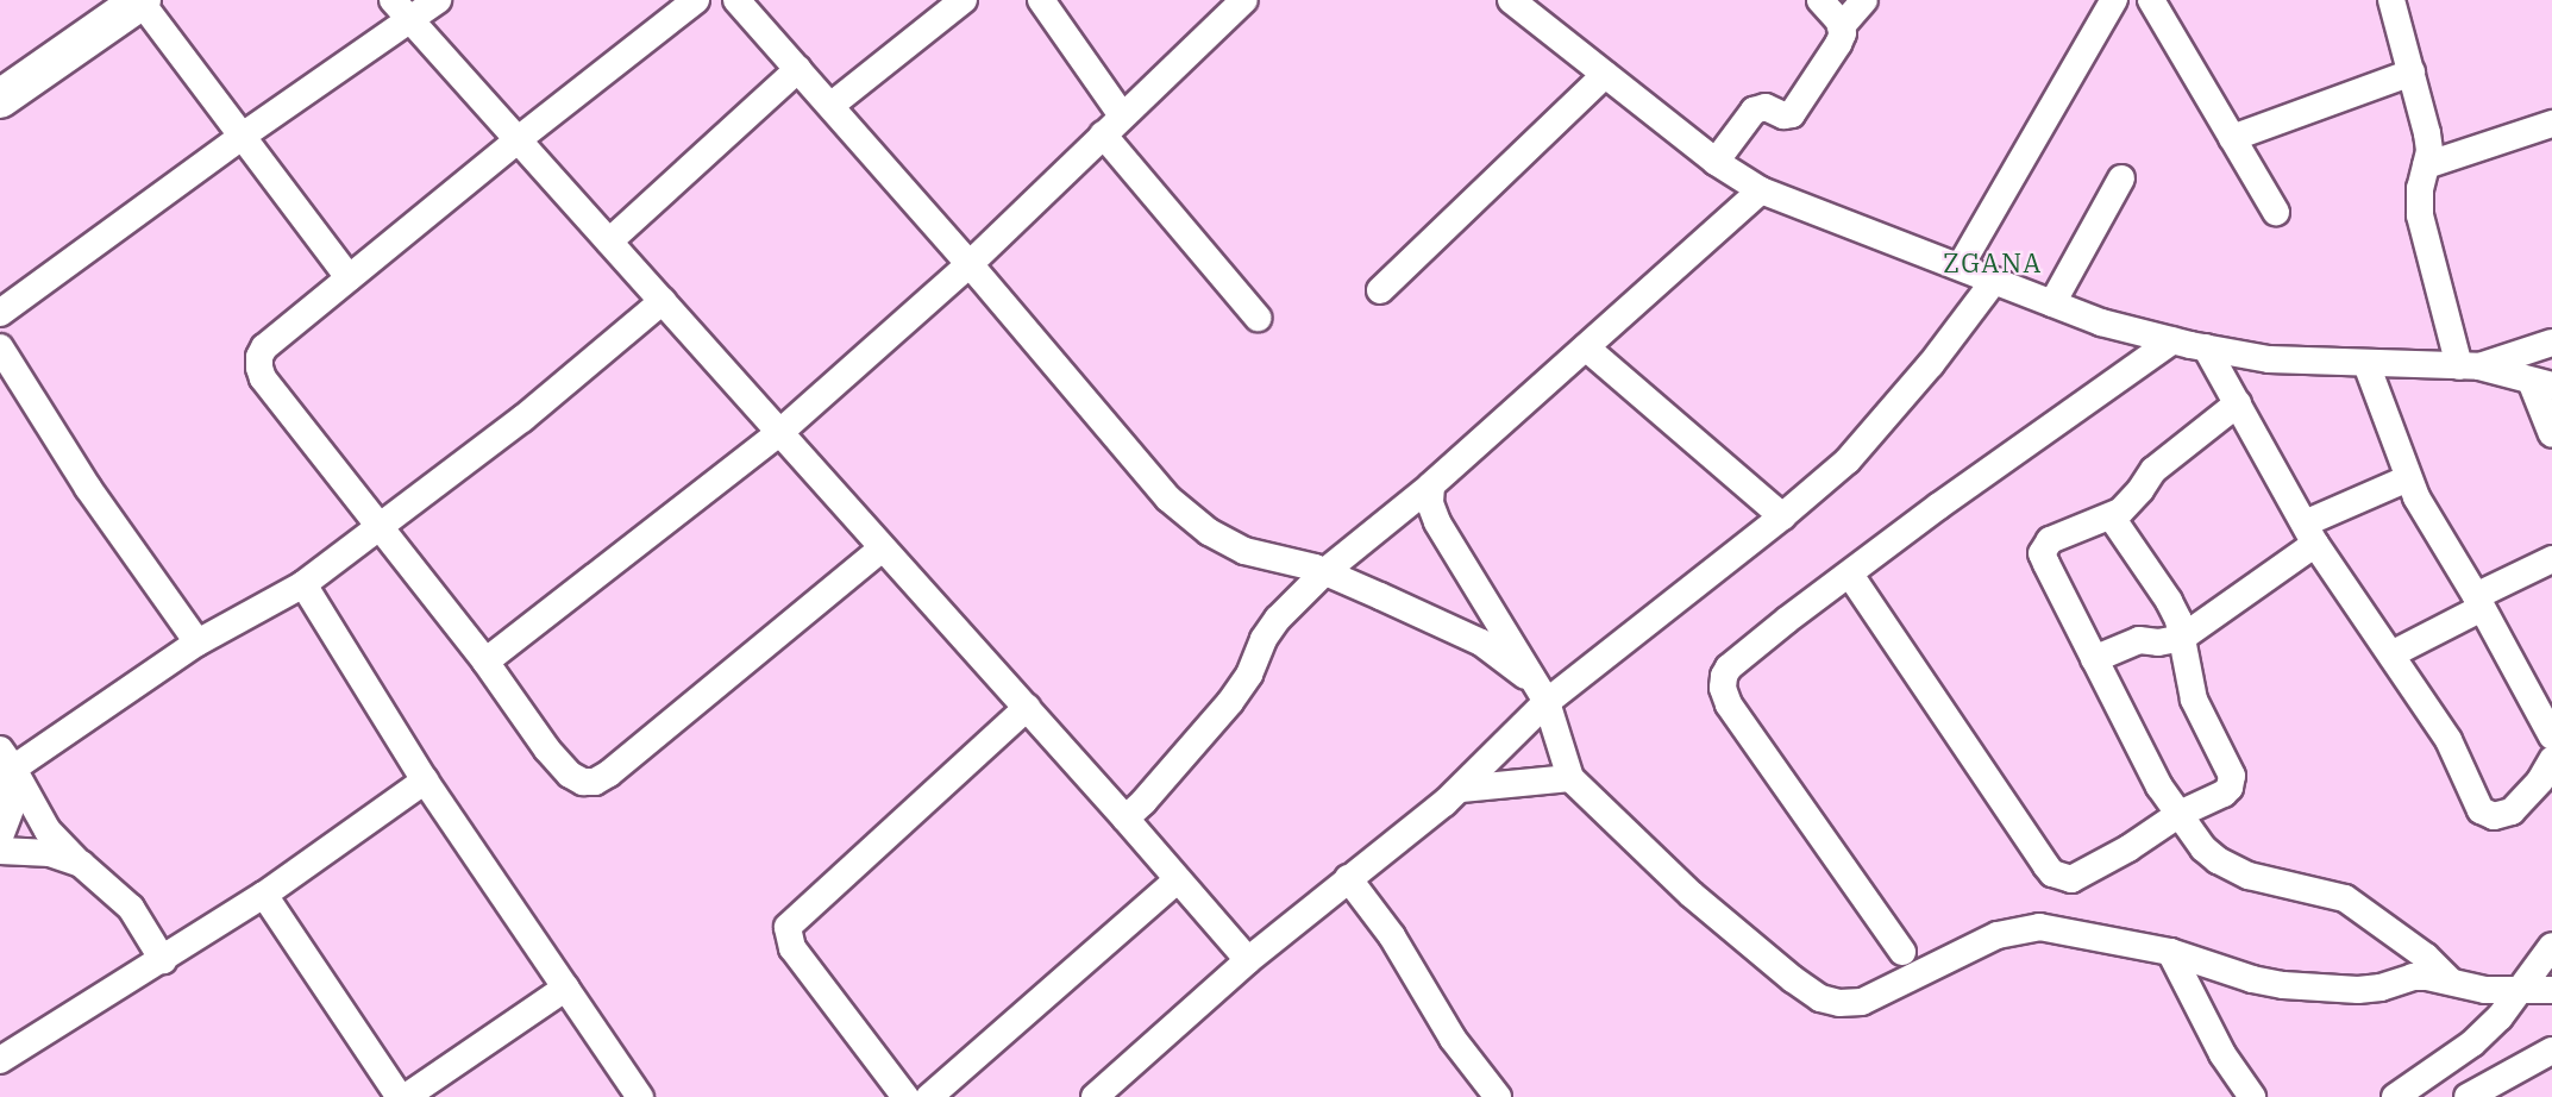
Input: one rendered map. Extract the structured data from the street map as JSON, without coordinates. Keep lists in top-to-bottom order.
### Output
{
  "districts": ["ZGANA"]
}
